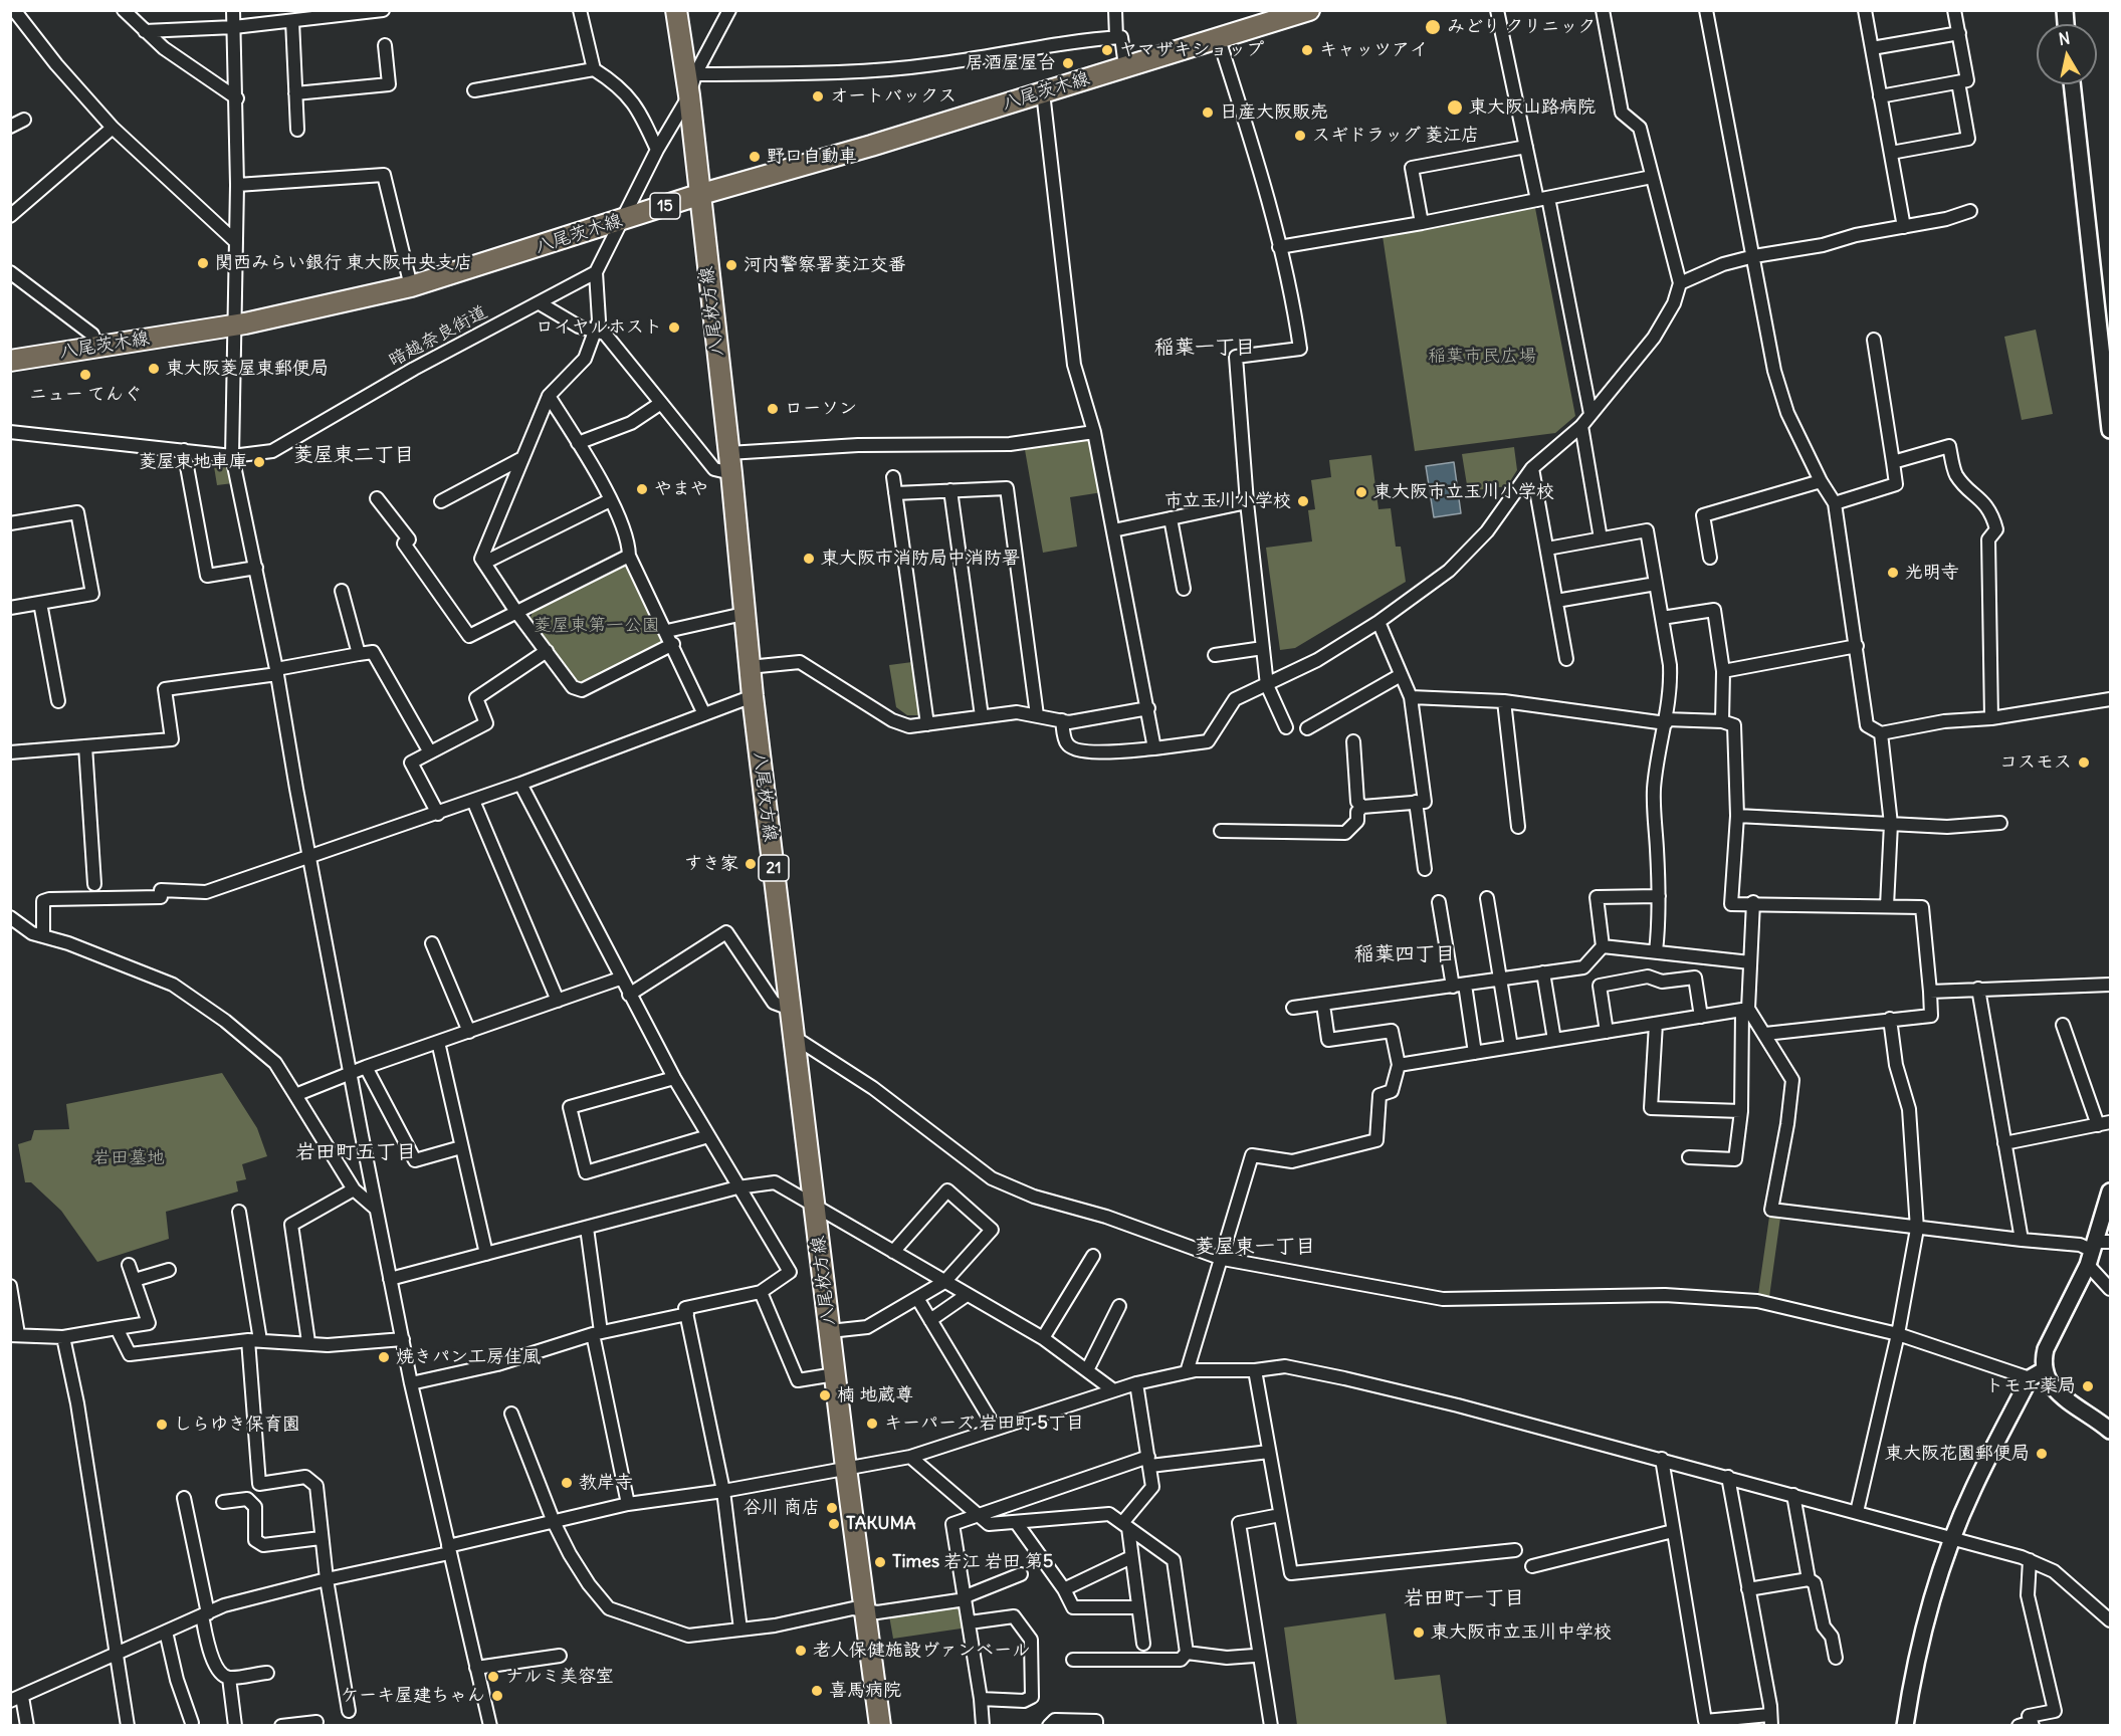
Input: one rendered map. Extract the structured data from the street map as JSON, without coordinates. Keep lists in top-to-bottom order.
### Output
{
  "streets": {
    "main road": [
      "八尾茨木線",
      "15",
      "八尾枚方線",
      "21"
    ],
    "street": ["暗越奈良街道"]
  },
  "crossings": [
    ["八尾茨木線", "八尾枚方線"]
  ],
  "districts": [
    "稲葉一丁目",
    "菱屋東二丁目",
    "稲葉四丁目",
    "岩田町五丁目",
    "菱屋東一丁目",
    "岩田町一丁目"
  ],
  "parks": ["稲葉市民広場", "菱屋東第一公園", "岩田墓地"],
  "places": [
    "みどり クリニック",
    "ヤマザキショップ",
    "キャッツアイ",
    "居酒屋屋台",
    "オートバックス",
    "東大阪山路病院",
    "日産大阪販売",
    "スギドラッグ 菱江店",
    "野口自動車",
    "関西みらい銀行 東大阪中央支店",
    "河内警察署菱江交番",
    "ロイヤルホスト",
    "東大阪菱屋東郵便局",
    "ニュー てんぐ",
    "ローソン",
    "菱屋東地車庫",
    "やまや",
    "東大阪市立玉川小学校",
    "市立玉川小学校",
    "東大阪市消防局中消防署",
    "光明寺",
    "コスモス",
    "すき家",
    "焼きパン工房佳風",
    "トモエ薬局",
    "楠 地蔵尊",
    "キーパーズ 岩田町 5丁目",
    "しらゆき保育園",
    "東大阪花園郵便局",
    "教岸寺",
    "谷川 商店",
    "TAKUMA",
    "Times 若江 岩田 第5",
    "東大阪市立玉川中学校",
    "老人保健施設ヴァンベール",
    "ナルミ美容室",
    "喜馬病院",
    "ケーキ屋建ちゃん"
  ],
  "north": "top"
}
